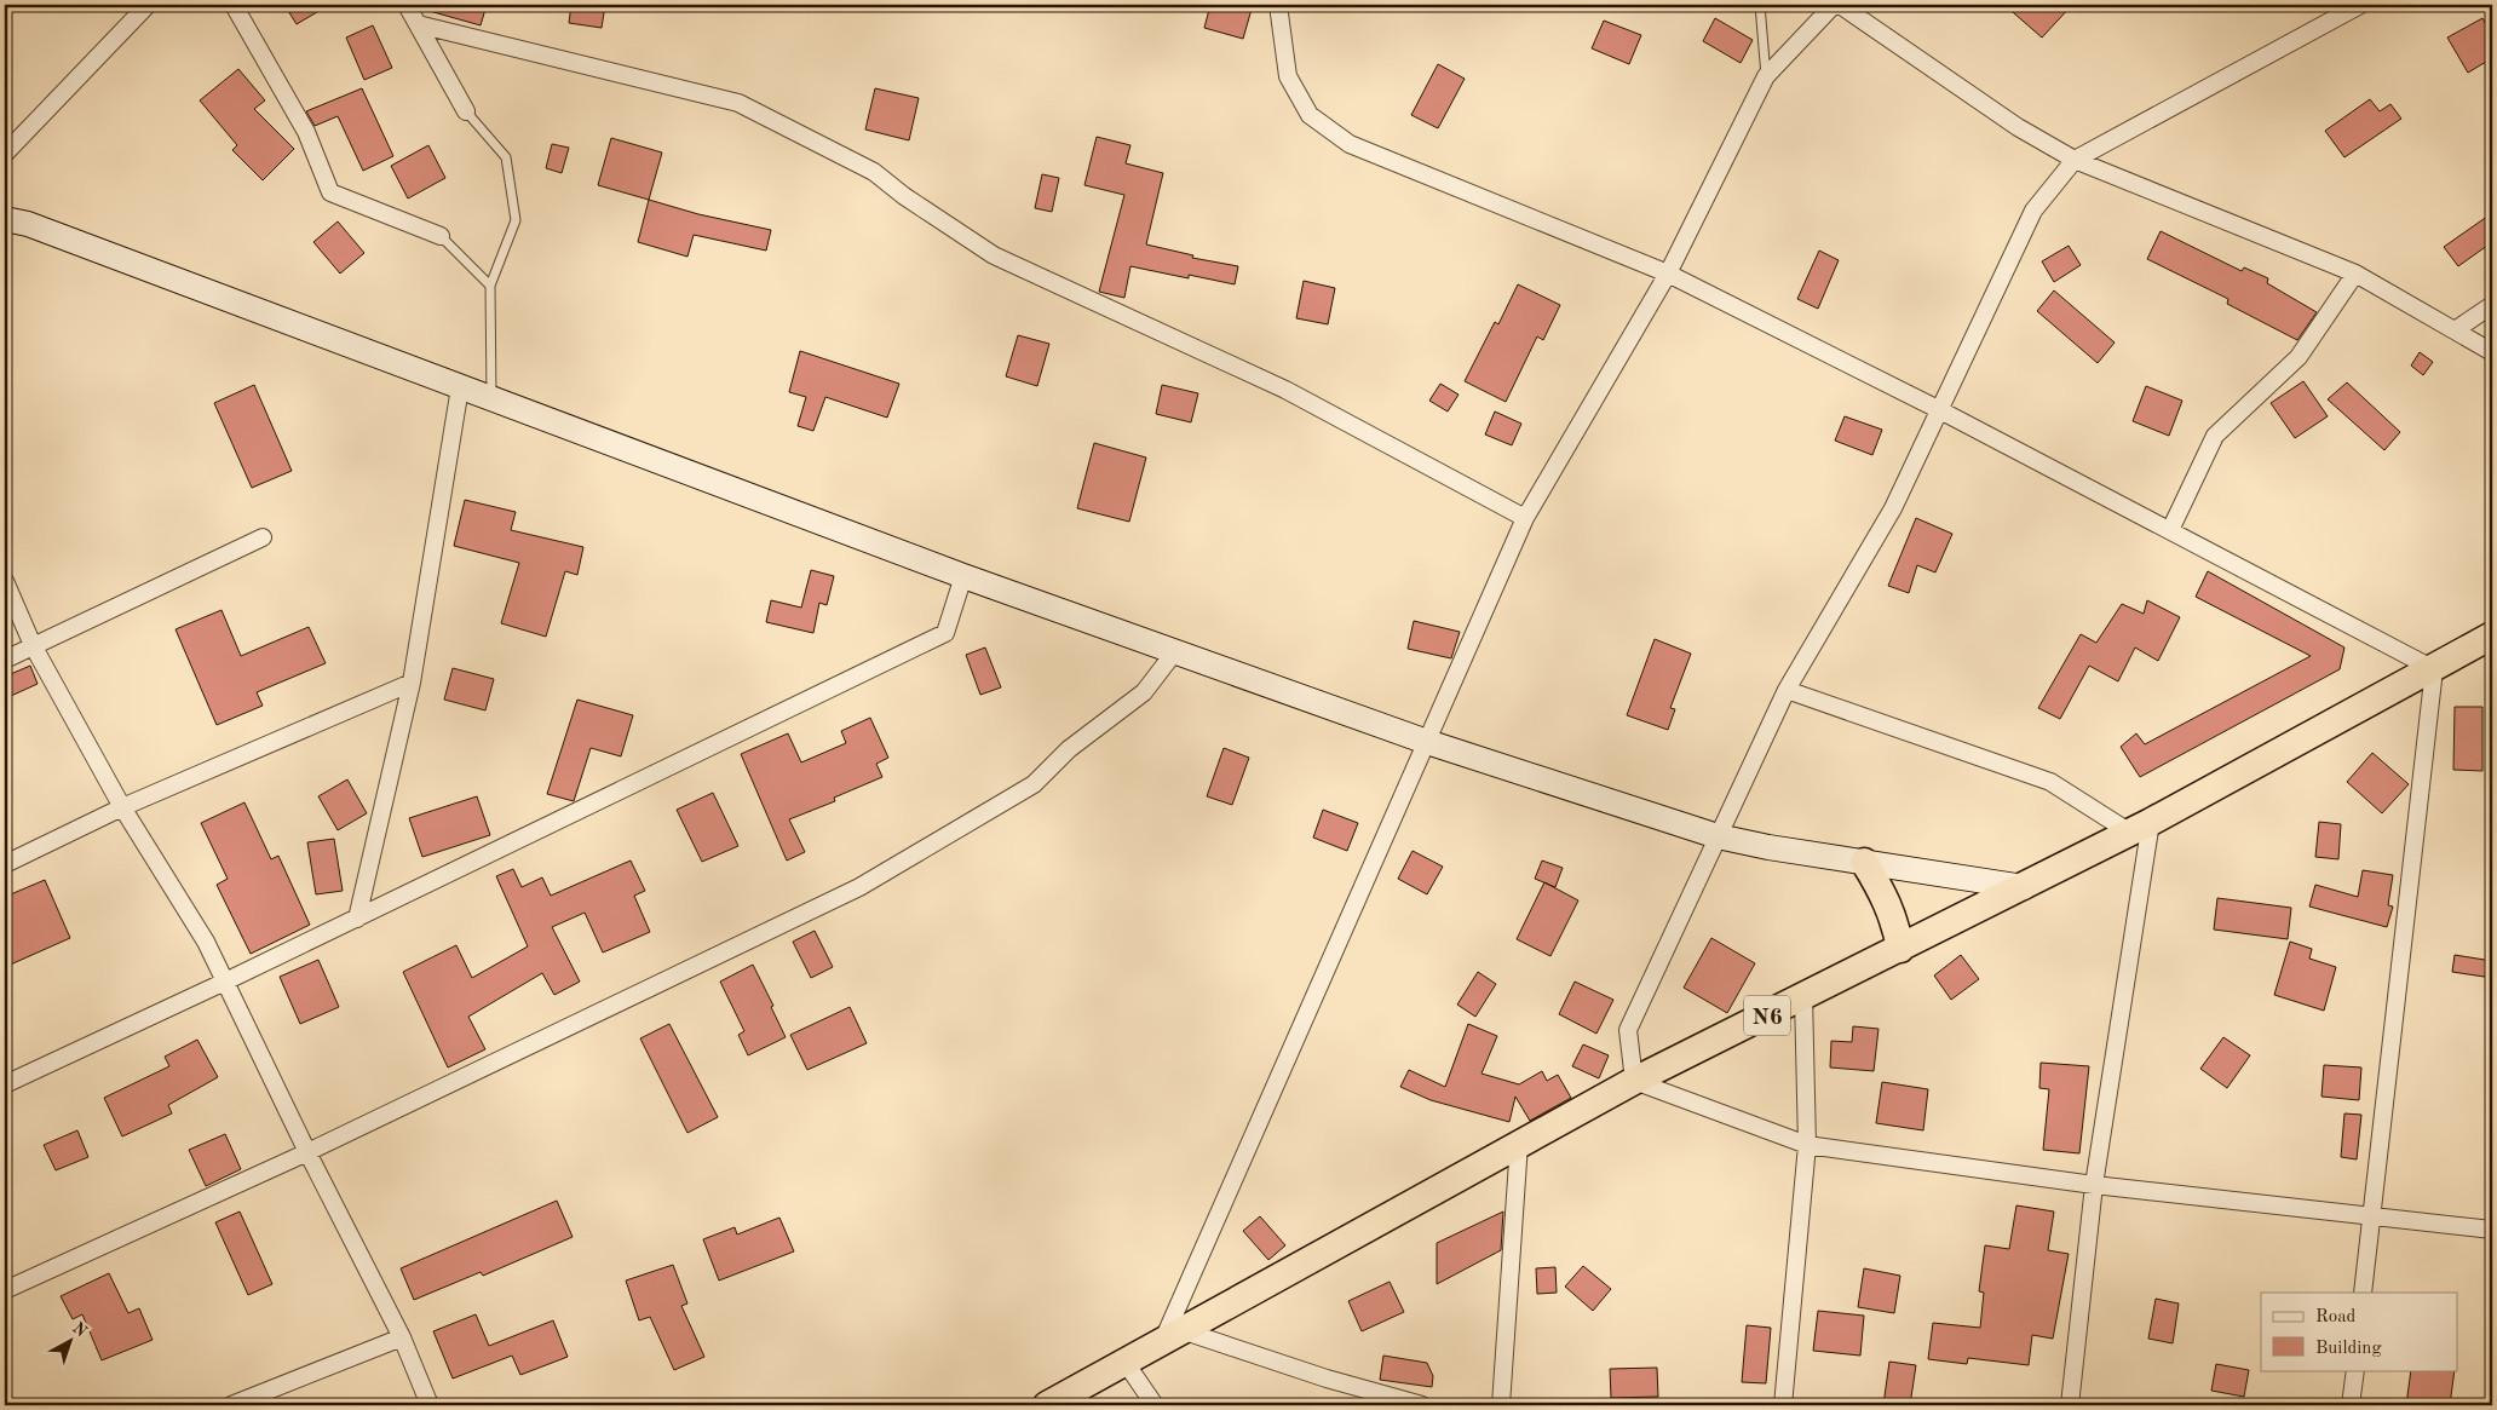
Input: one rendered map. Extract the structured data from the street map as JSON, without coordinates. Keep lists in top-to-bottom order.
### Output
{
  "streets": {
    "highway": ["N6"]
  },
  "legend": ["Road", "Building"],
  "north": "top right"
}
